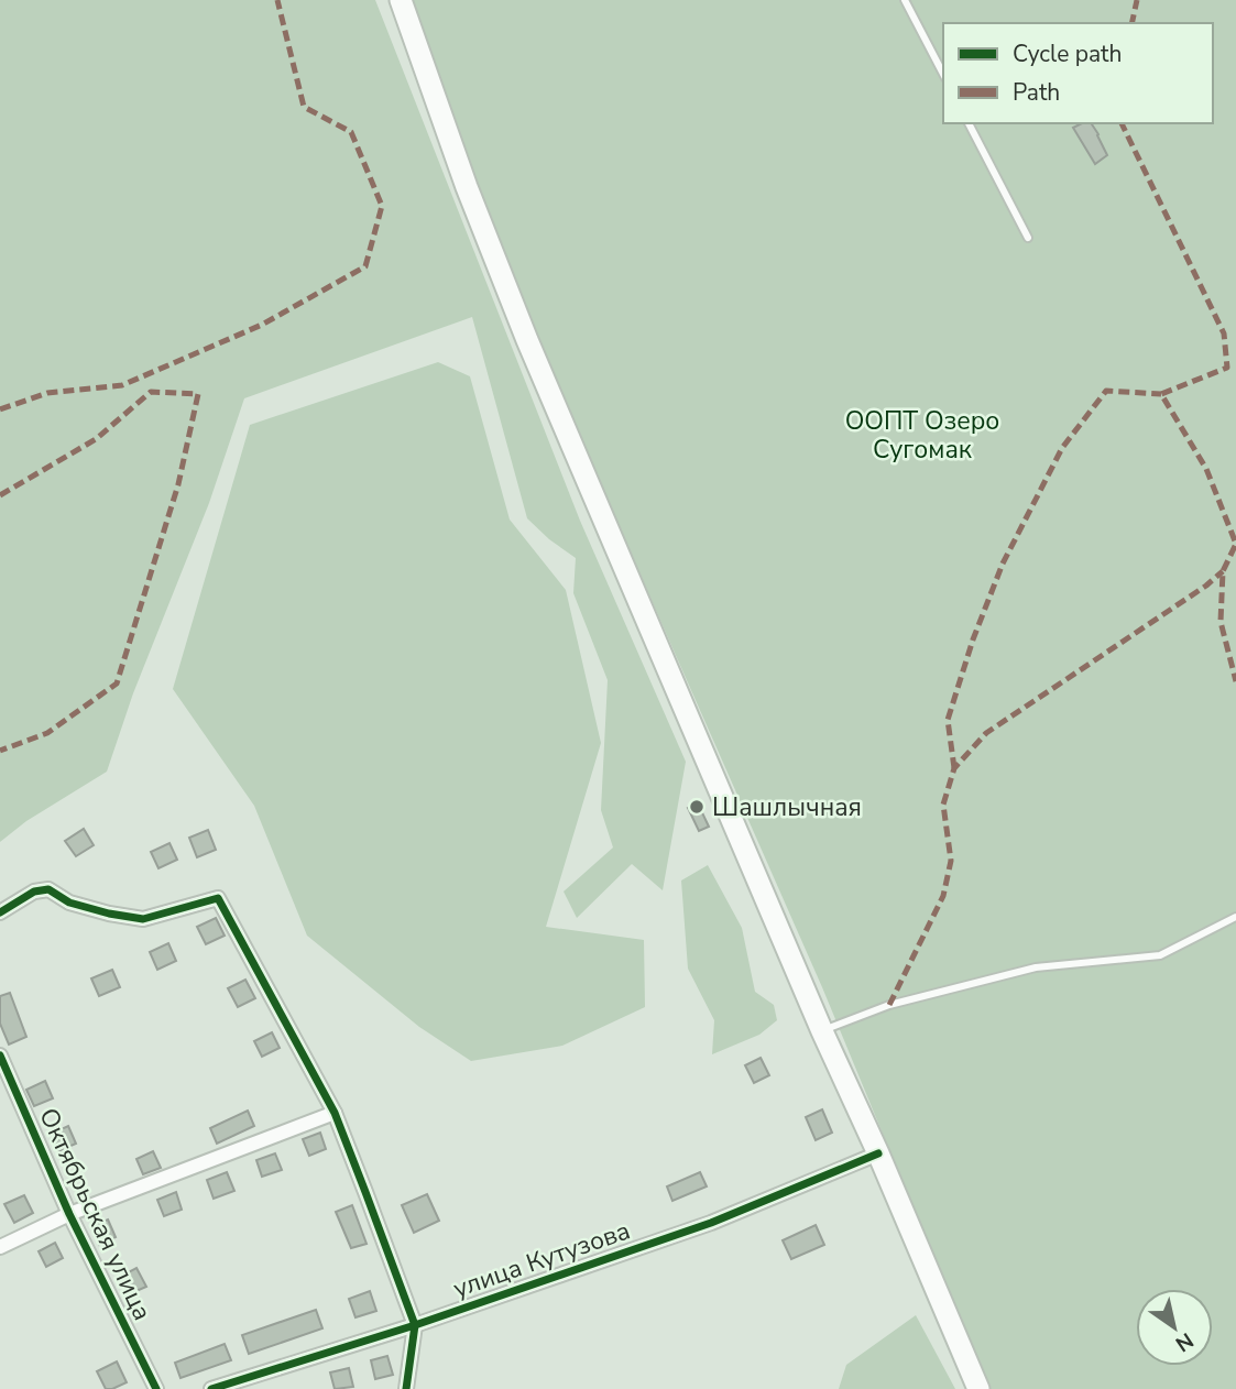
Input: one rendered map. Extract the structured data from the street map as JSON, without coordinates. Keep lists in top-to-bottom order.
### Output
{
  "streets": {
    "street": ["Октябрьская улица", "улица Кутузова"]
  },
  "parks": ["ООПТ Озеро Сугомак"],
  "places": ["Шашлычная"],
  "legend": ["Cycle path", "Path"],
  "north": "bottom right"
}
